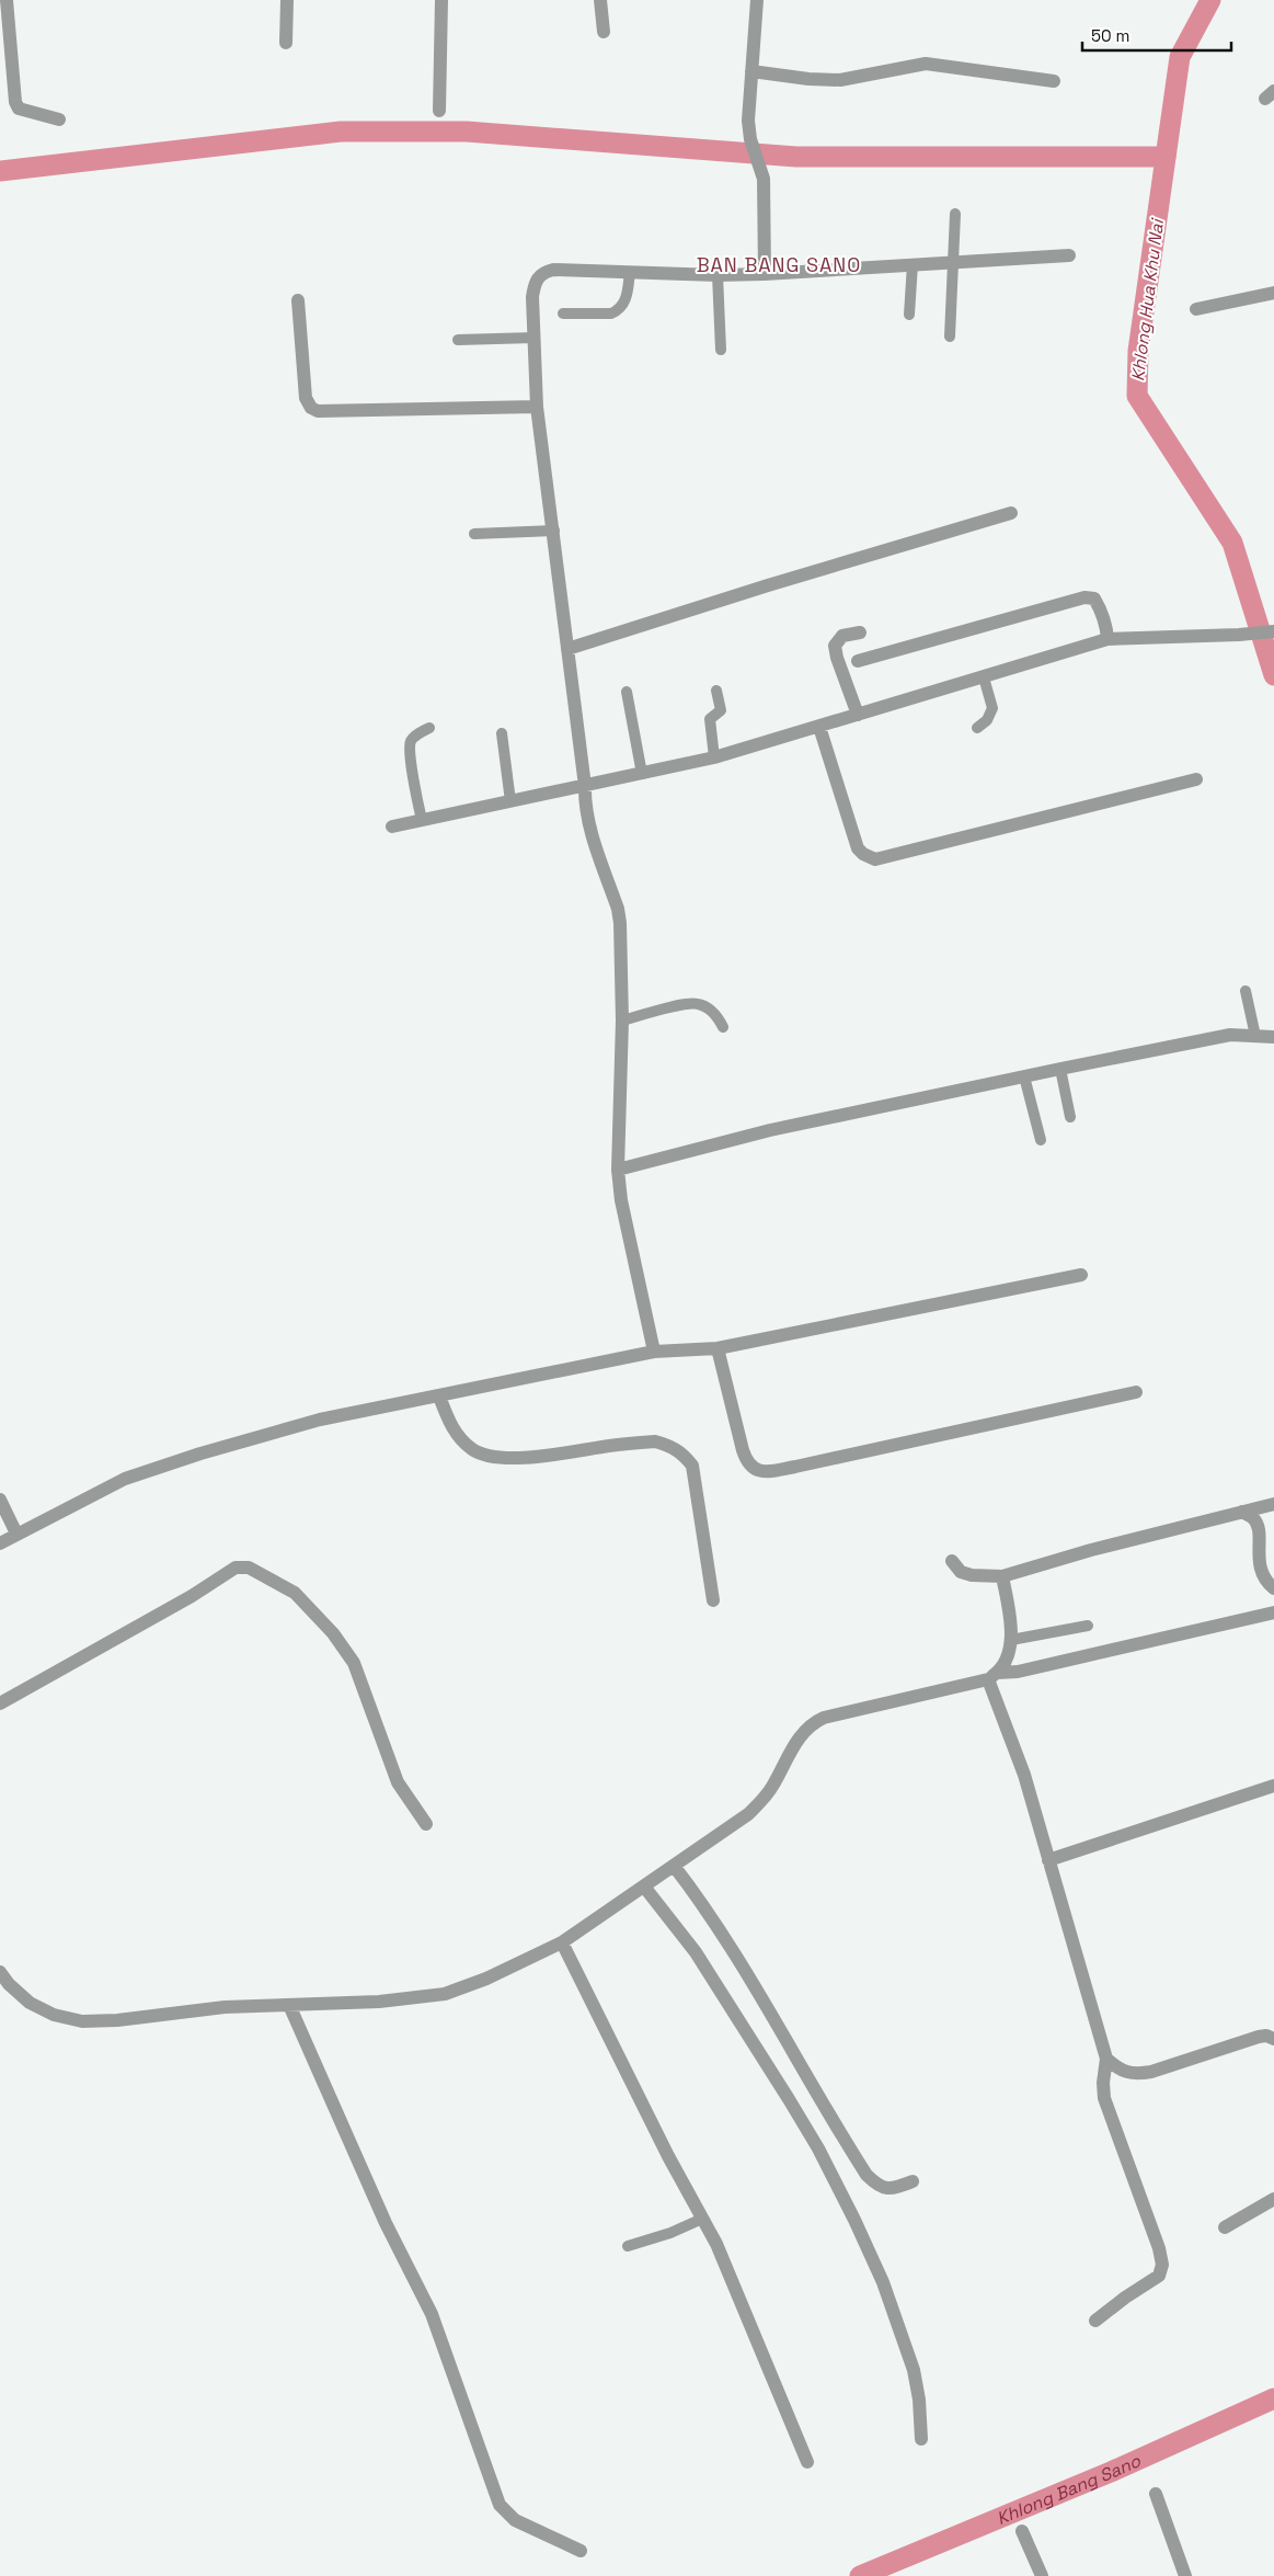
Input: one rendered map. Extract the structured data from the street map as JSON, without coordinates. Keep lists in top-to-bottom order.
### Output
{
  "districts": ["BAN BANG SANO"],
  "water": ["Khlong Hua Khu Nai", "Khlong Bang Sano"],
  "scale_bar": "50 m"
}
